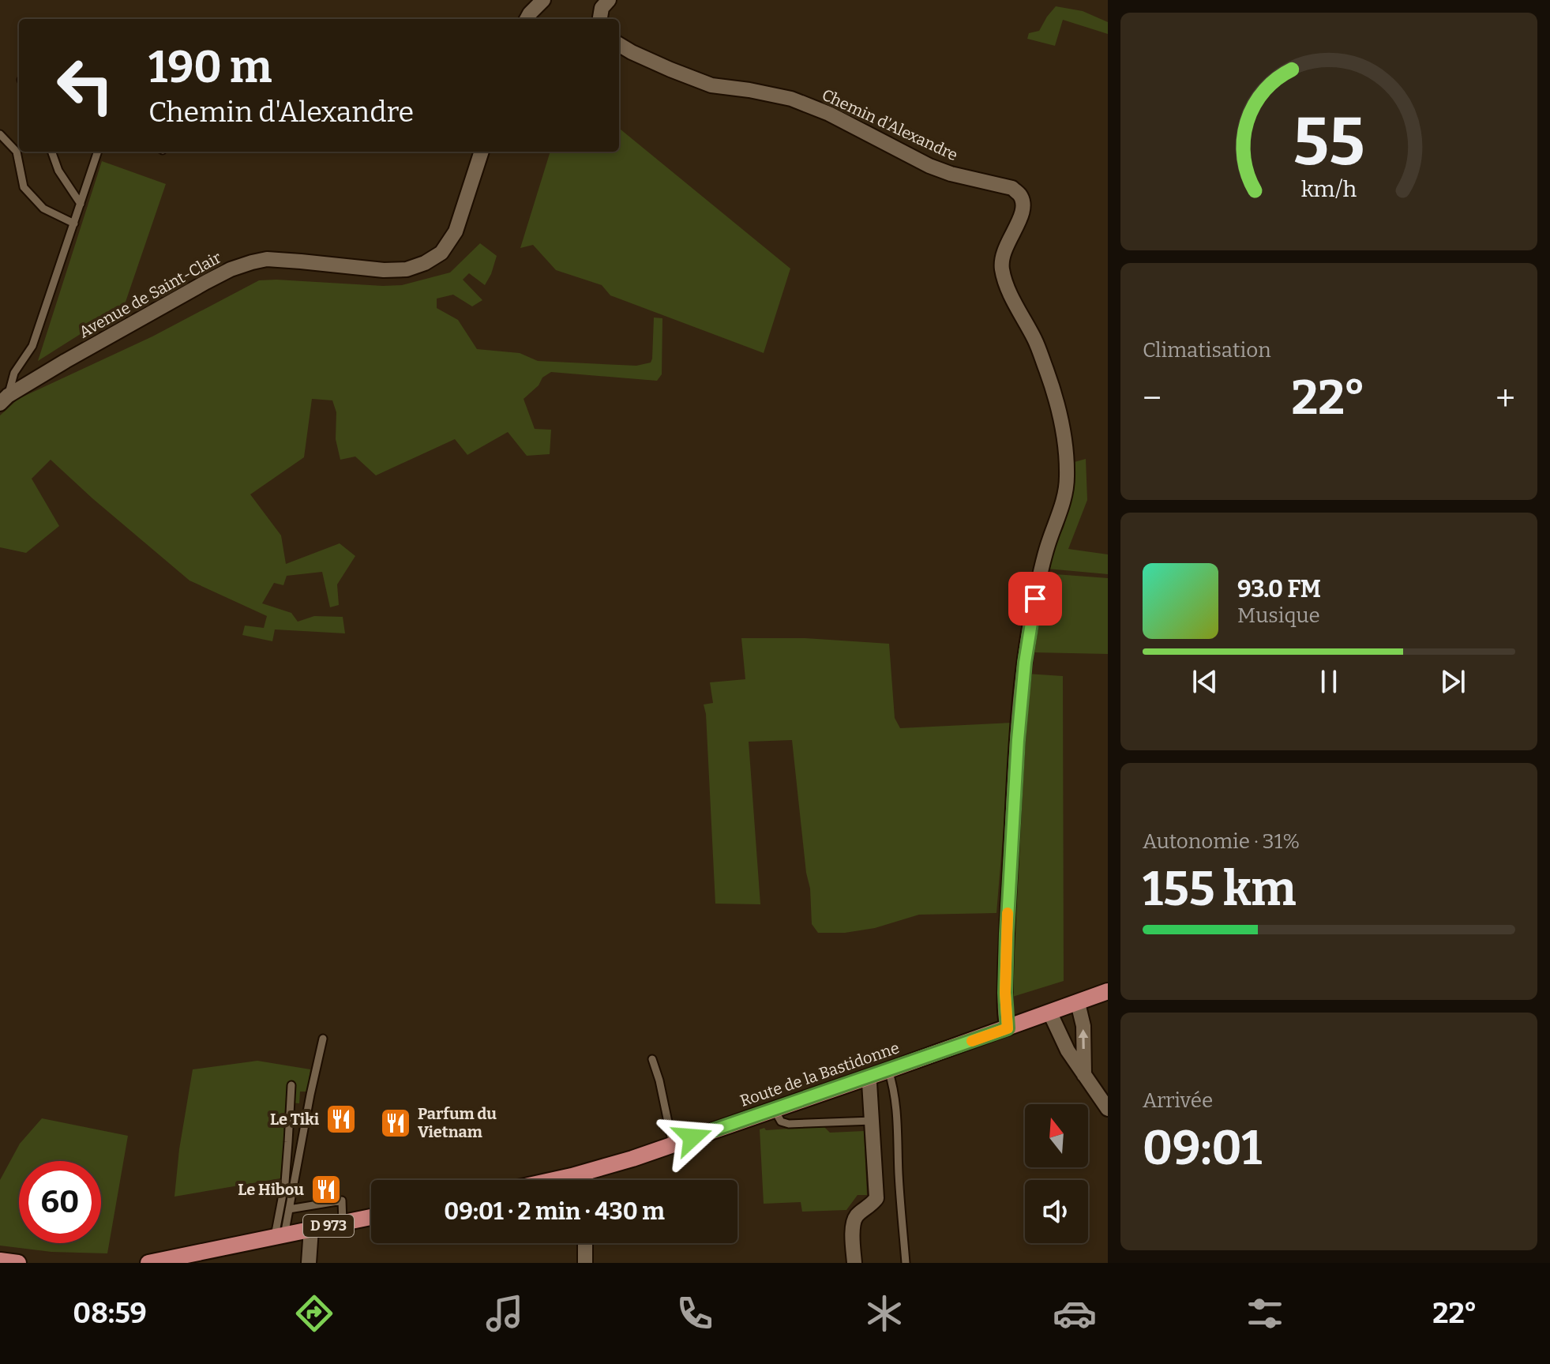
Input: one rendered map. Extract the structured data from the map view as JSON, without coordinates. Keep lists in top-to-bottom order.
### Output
{
  "streets": {
    "main road": ["Route de la Bastidonne", "D 973"],
    "street": ["Chemin d'Alexandre", "Avenue de Saint-Clair"]
  },
  "crossings": [
    ["Chemin d'Alexandre", "Route de la Bastidonne"]
  ],
  "places": {
    "restaurant": ["Le Tiki", "Parfum du Vietnam", "Le Hibou"]
  },
  "north": "top",
  "page": {
    "turn": ["190 m", "Chemin d'Alexandre"],
    "tile": [
      "Climatisation",
      ["Autonomie · 31%", "155 km"],
      ["Arrivée", "09:01"]
    ],
    "heat": ["−", "22°", "+"],
    "song": ["93.0 FM", "Musique"],
    "limit": "60",
    "trip": "09:01 · 2 min · 430 m",
    "tabs": ["08:59", "22°"],
    "gauge": ["55", "km/h"]
  }
}
